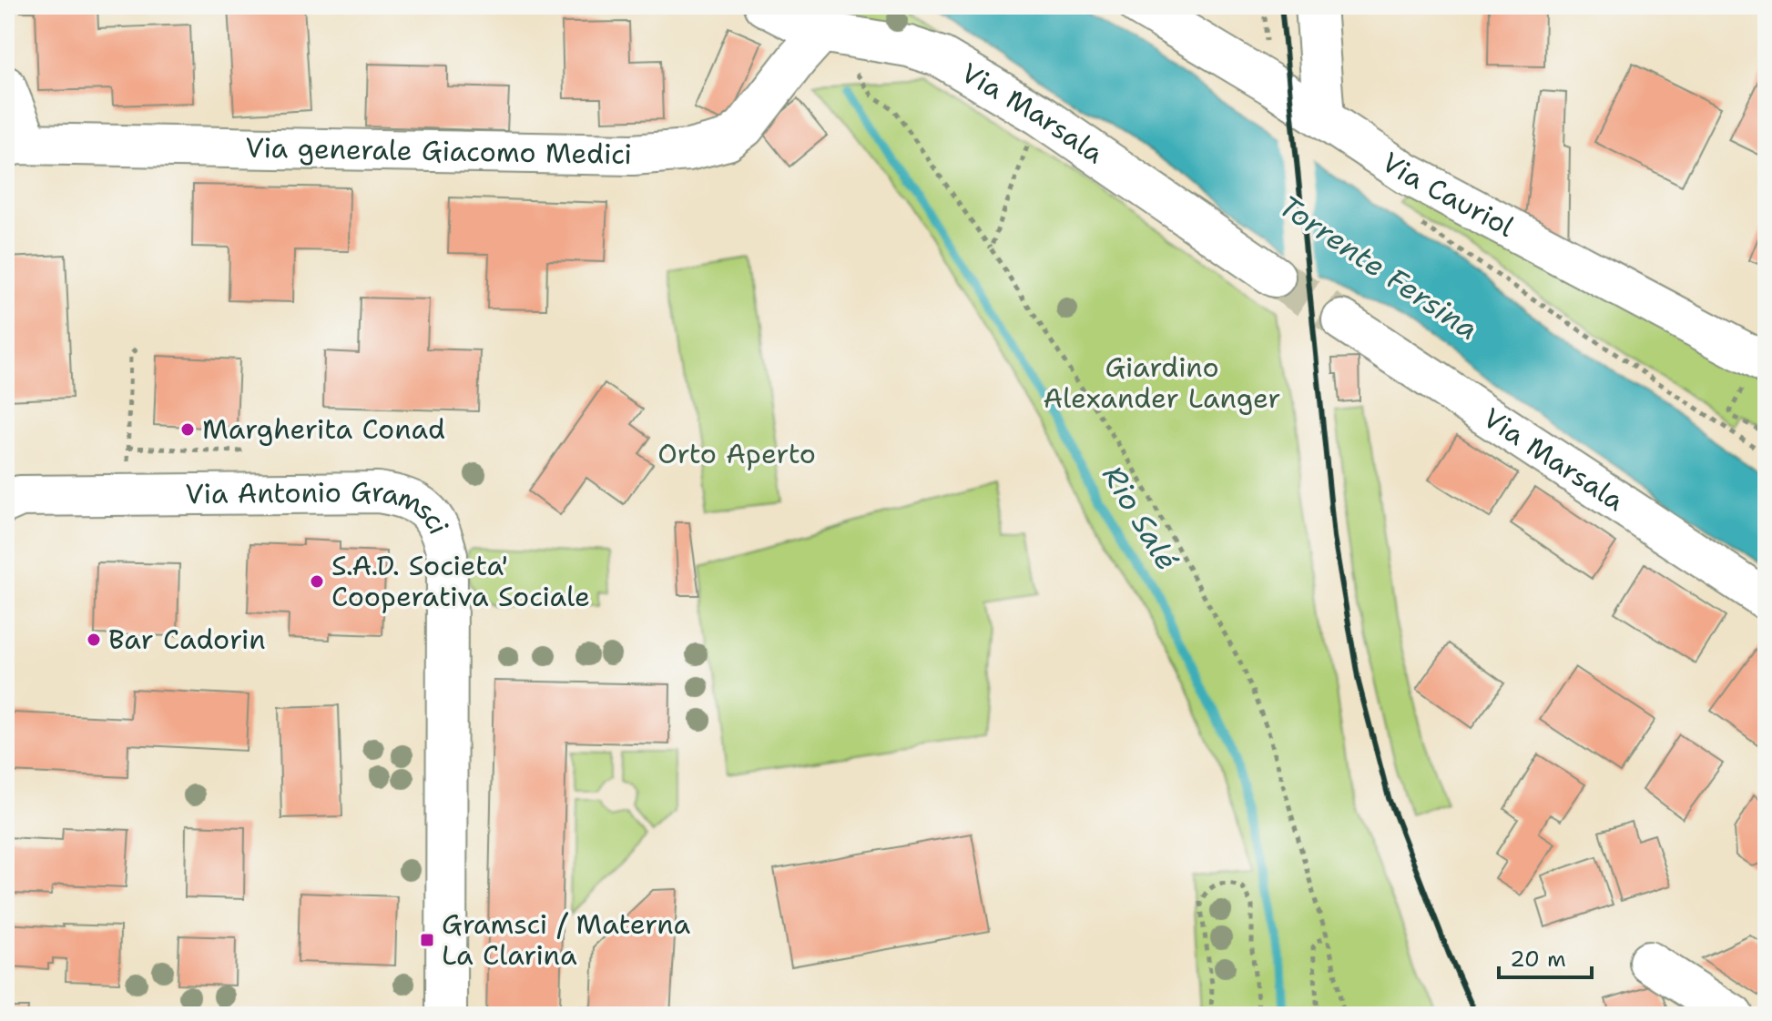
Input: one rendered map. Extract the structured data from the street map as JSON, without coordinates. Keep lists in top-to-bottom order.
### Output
{
  "streets": {
    "street": [
      "Via Marsala",
      "Via generale Giacomo Medici",
      "Via Cauriol",
      "Via Antonio Gramsci"
    ]
  },
  "crossings": [
    ["Via Marsala", "Via generale Giacomo Medici"]
  ],
  "water": ["Torrente Fersina", "Rio Salé"],
  "parks": ["Giardino Alexander Langer", "Orto Aperto"],
  "places": {
    "other": ["Margherita Conad", "S.A.D. Societa' Cooperativa Sociale", "Bar Cadorin"],
    "transit": ["Gramsci / Materna La Clarina"]
  },
  "scale_bar": "20 m"
}
